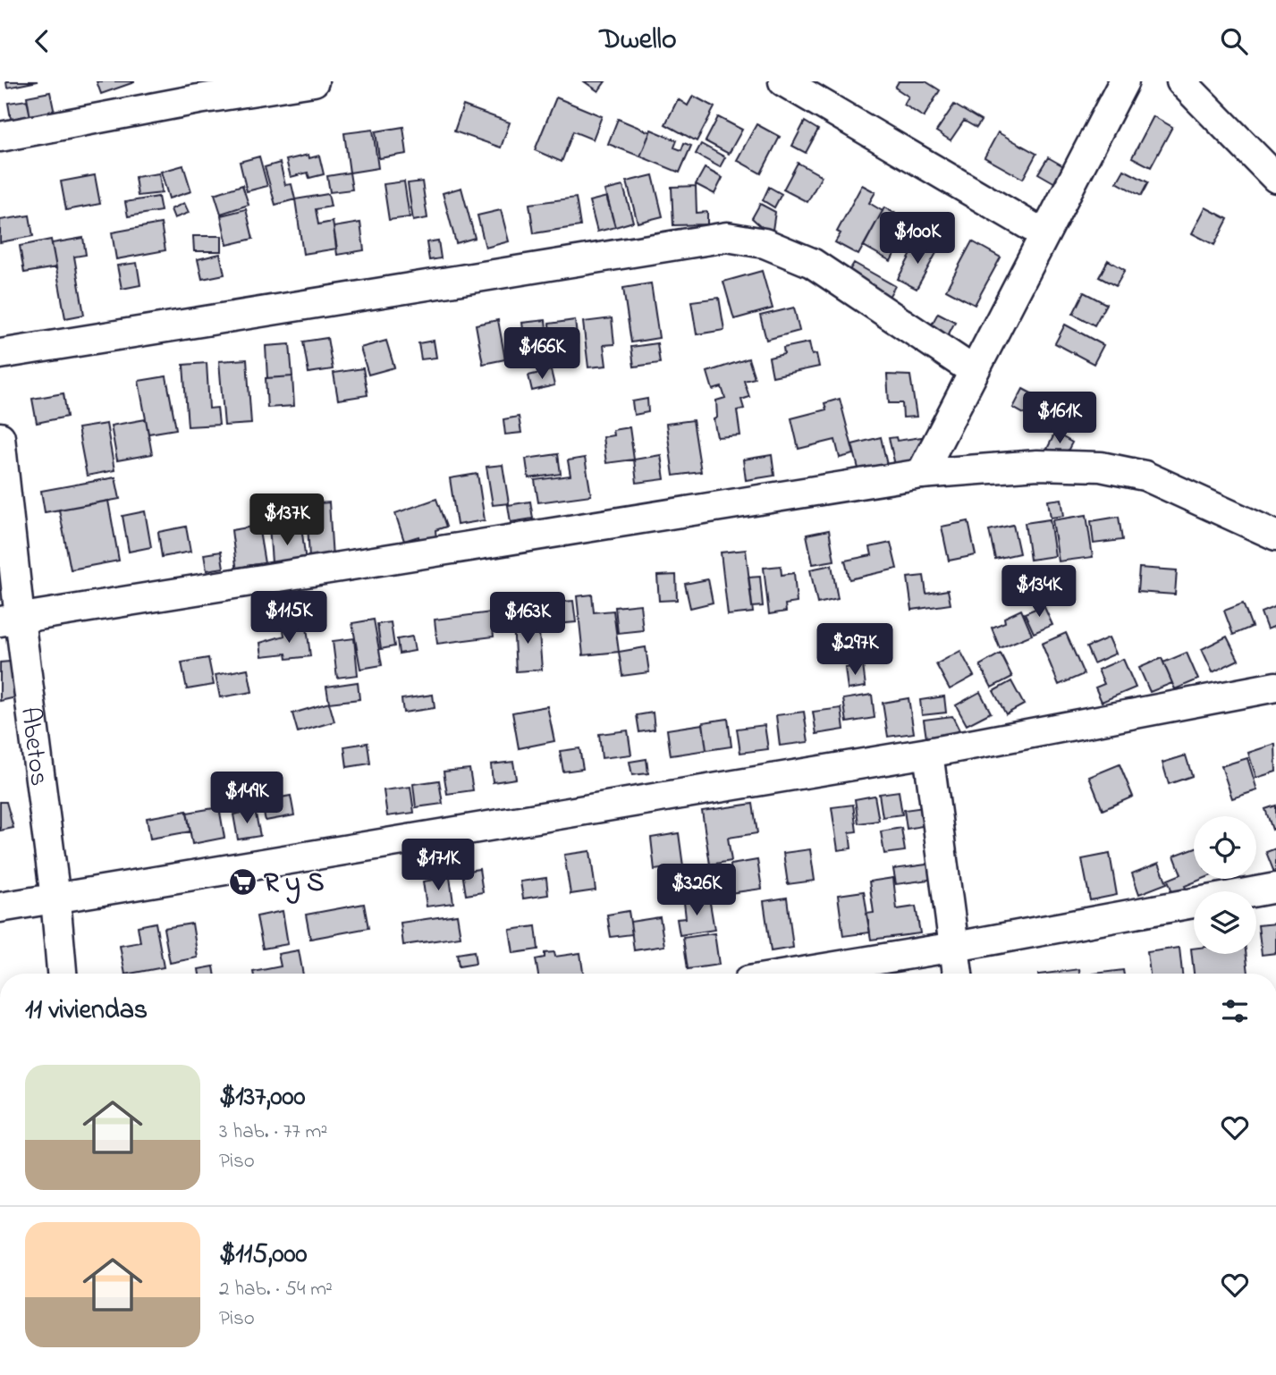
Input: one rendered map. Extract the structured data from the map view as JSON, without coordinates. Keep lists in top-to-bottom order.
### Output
{
  "streets": {
    "street": ["Abetos"]
  },
  "places": {
    "supermarket": ["R y S"]
  },
  "page": {
    "header": "Dwello",
    "price": [
      "$100K",
      "$166K",
      "$161K",
      "$137K",
      "$134K",
      "$115K",
      "$163K",
      "$297K",
      "$149K",
      "$171K",
      "$326K"
    ],
    "heading": "11 viviendas",
    "list": [
      {
        "name": "$137,000",
        "note": "3 hab. · 77 m² · Piso"
      },
      {
        "name": "$115,000",
        "note": "2 hab. · 54 m² · Piso"
      }
    ]
  }
}
